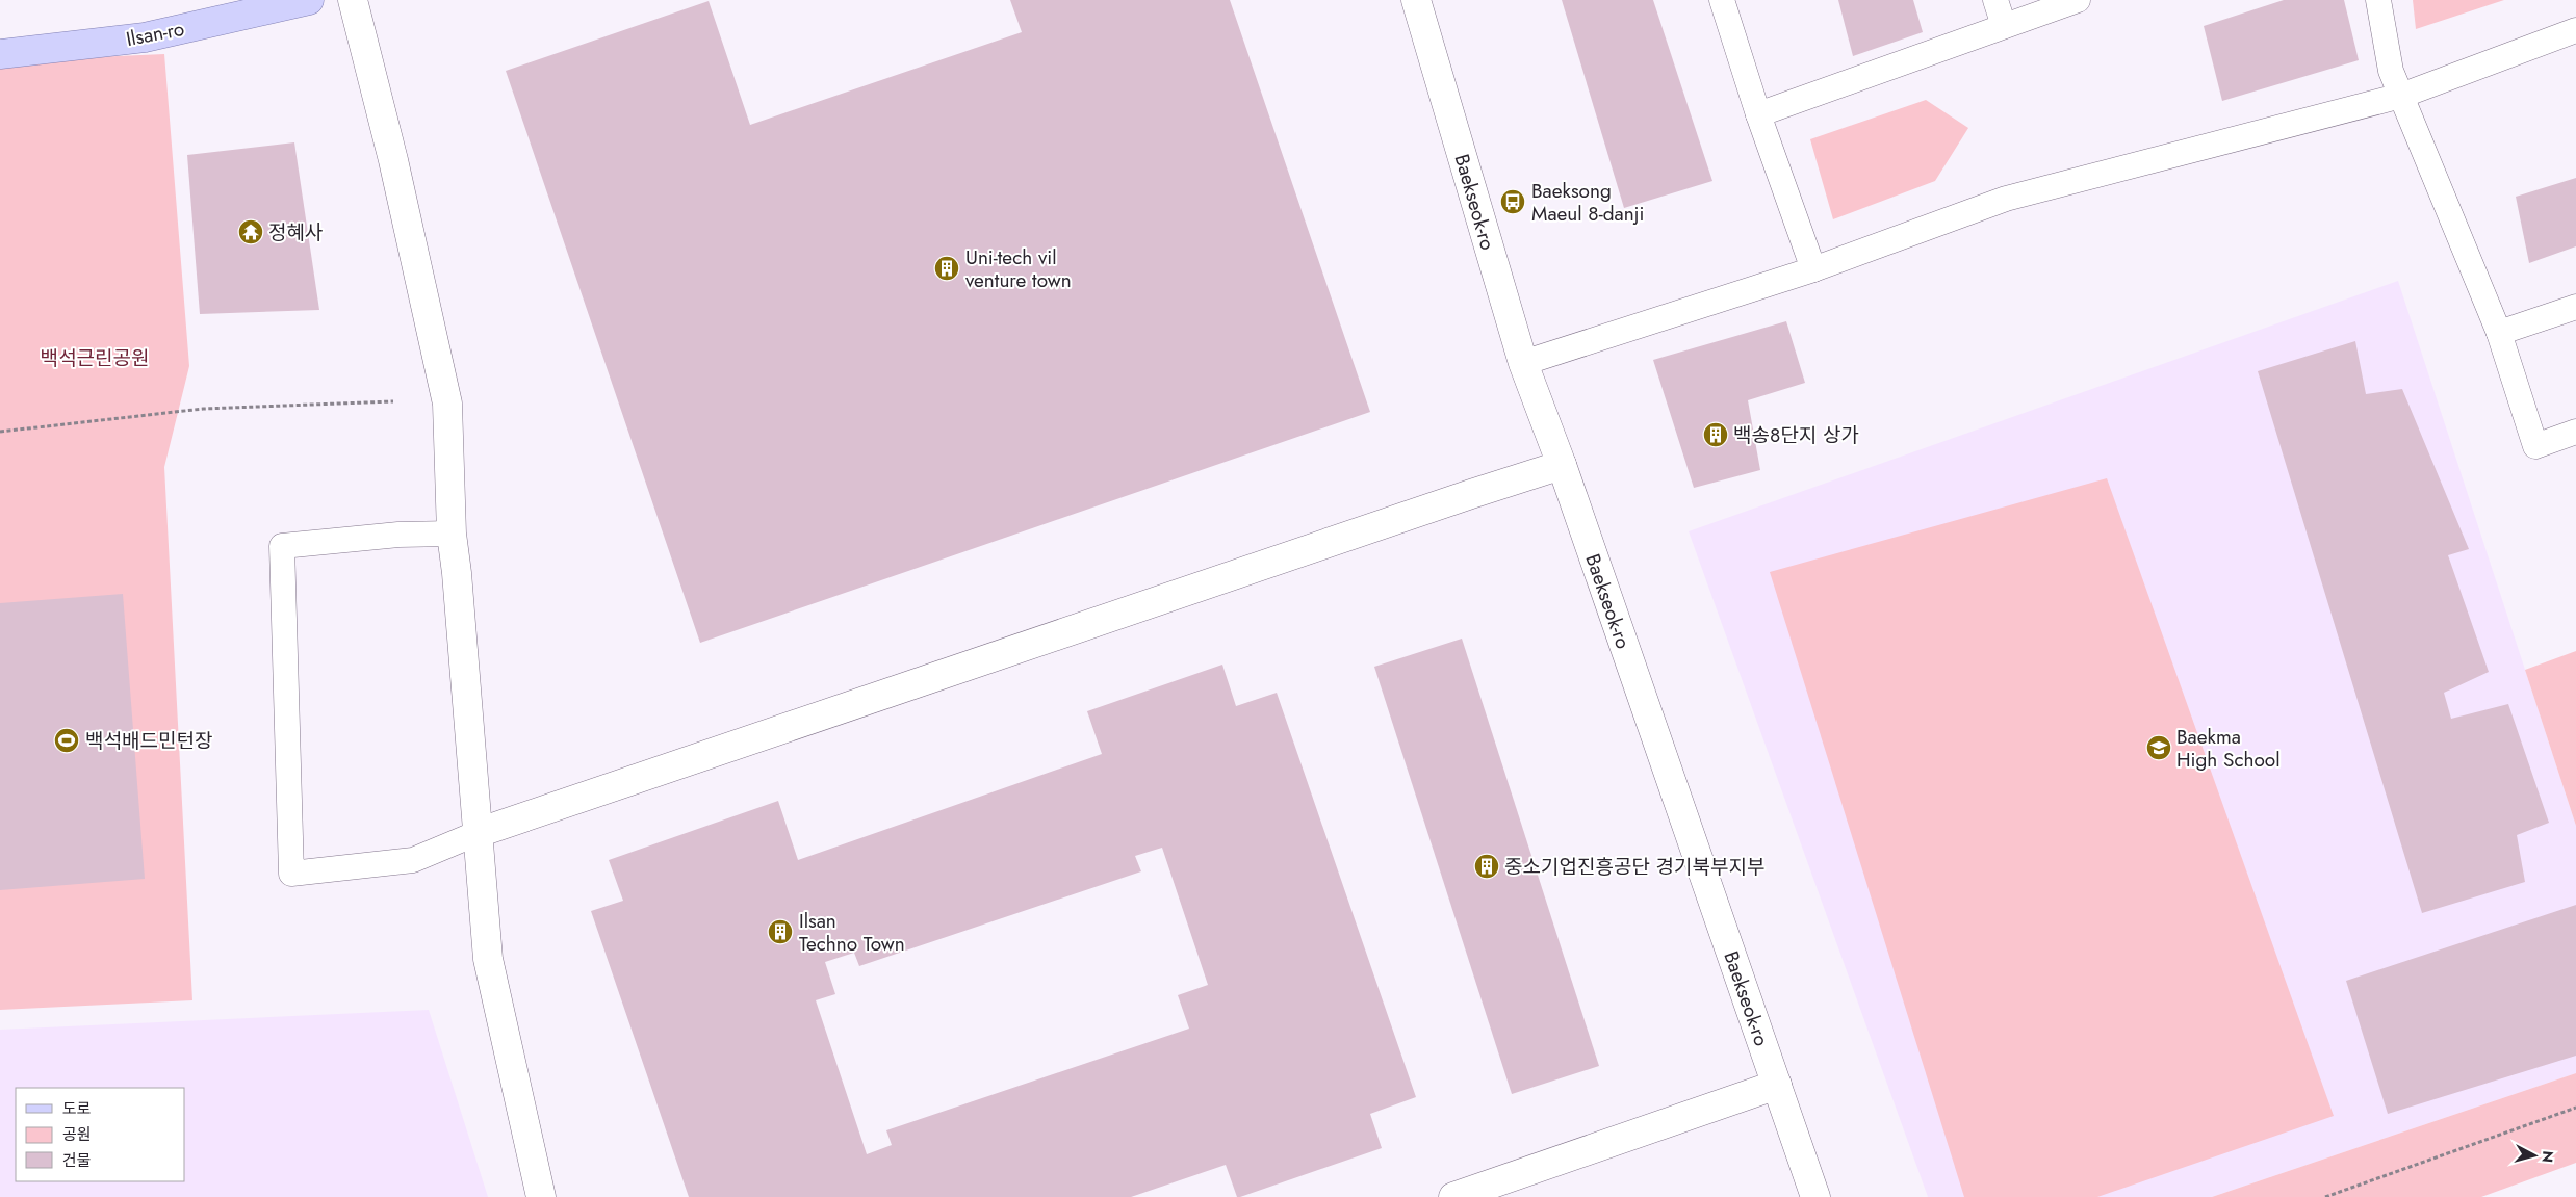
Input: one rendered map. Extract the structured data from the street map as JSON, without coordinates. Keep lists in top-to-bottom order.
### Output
{
  "streets": {
    "main road": ["Ilsan-ro"],
    "street": ["Baekseok-ro"]
  },
  "parks": ["백석근린공원"],
  "places": {
    "bus stop": ["Baeksong Maeul 8-danji"],
    "temple": ["정혜사"],
    "building": [
      "Uni-tech vil venture town",
      "백송8단지 상가",
      "중소기업진흥공단 경기북부지부",
      "Ilsan Techno Town"
    ],
    "sports": ["백석배드민턴장"],
    "school or university": ["Baekma High School"]
  },
  "legend": ["도로", "공원", "건물"],
  "north": "right"
}
